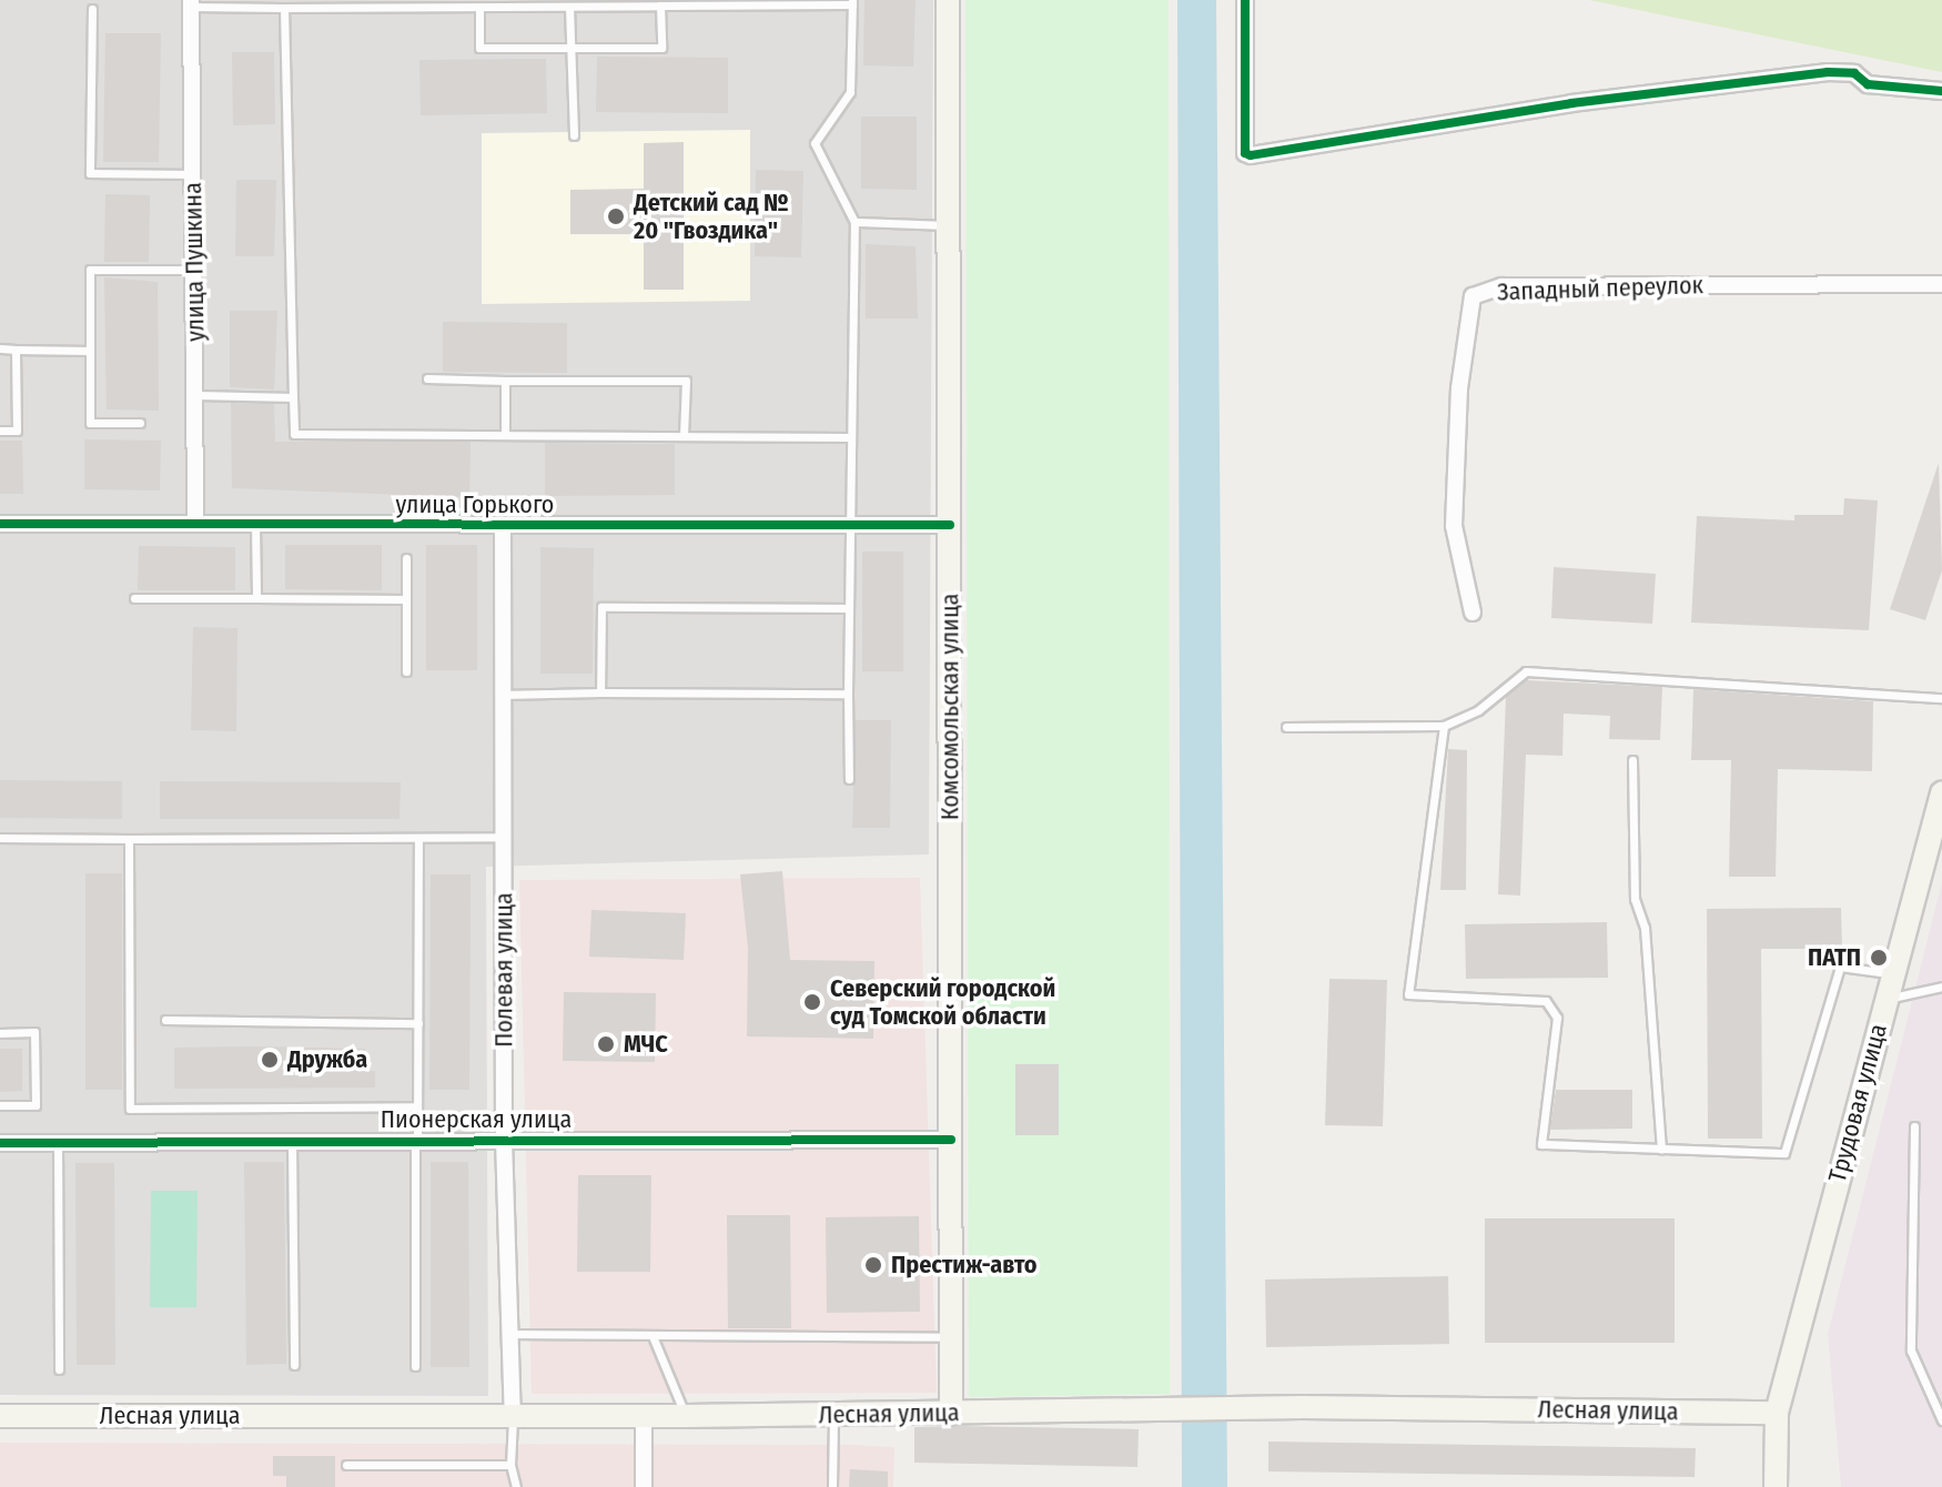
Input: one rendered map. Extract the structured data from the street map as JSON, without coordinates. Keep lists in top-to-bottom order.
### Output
{
  "streets": {
    "main road": ["Комсомольская улица", "Трудовая улица", "Лесная улица"],
    "street": [
      "улица Пушкина",
      "Западный переулок",
      "улица Горького",
      "Полевая улица",
      "Пионерская улица"
    ]
  },
  "crossings": [
    ["улица Пушкина", "улица Горького"],
    ["улица Горького", "Комсомольская улица"],
    ["улица Горького", "Полевая улица"],
    ["Комсомольская улица", "Пионерская улица"],
    ["Комсомольская улица", "Лесная улица"],
    ["Полевая улица", "Пионерская улица"],
    ["Полевая улица", "Лесная улица"],
    ["Трудовая улица", "Лесная улица"]
  ],
  "places": [
    "Детский сад № 20 \"Гвоздика\"",
    "ПАТП",
    "Северский городской суд Томской области",
    "МЧС",
    "Дружба",
    "Престиж-авто"
  ]
}
